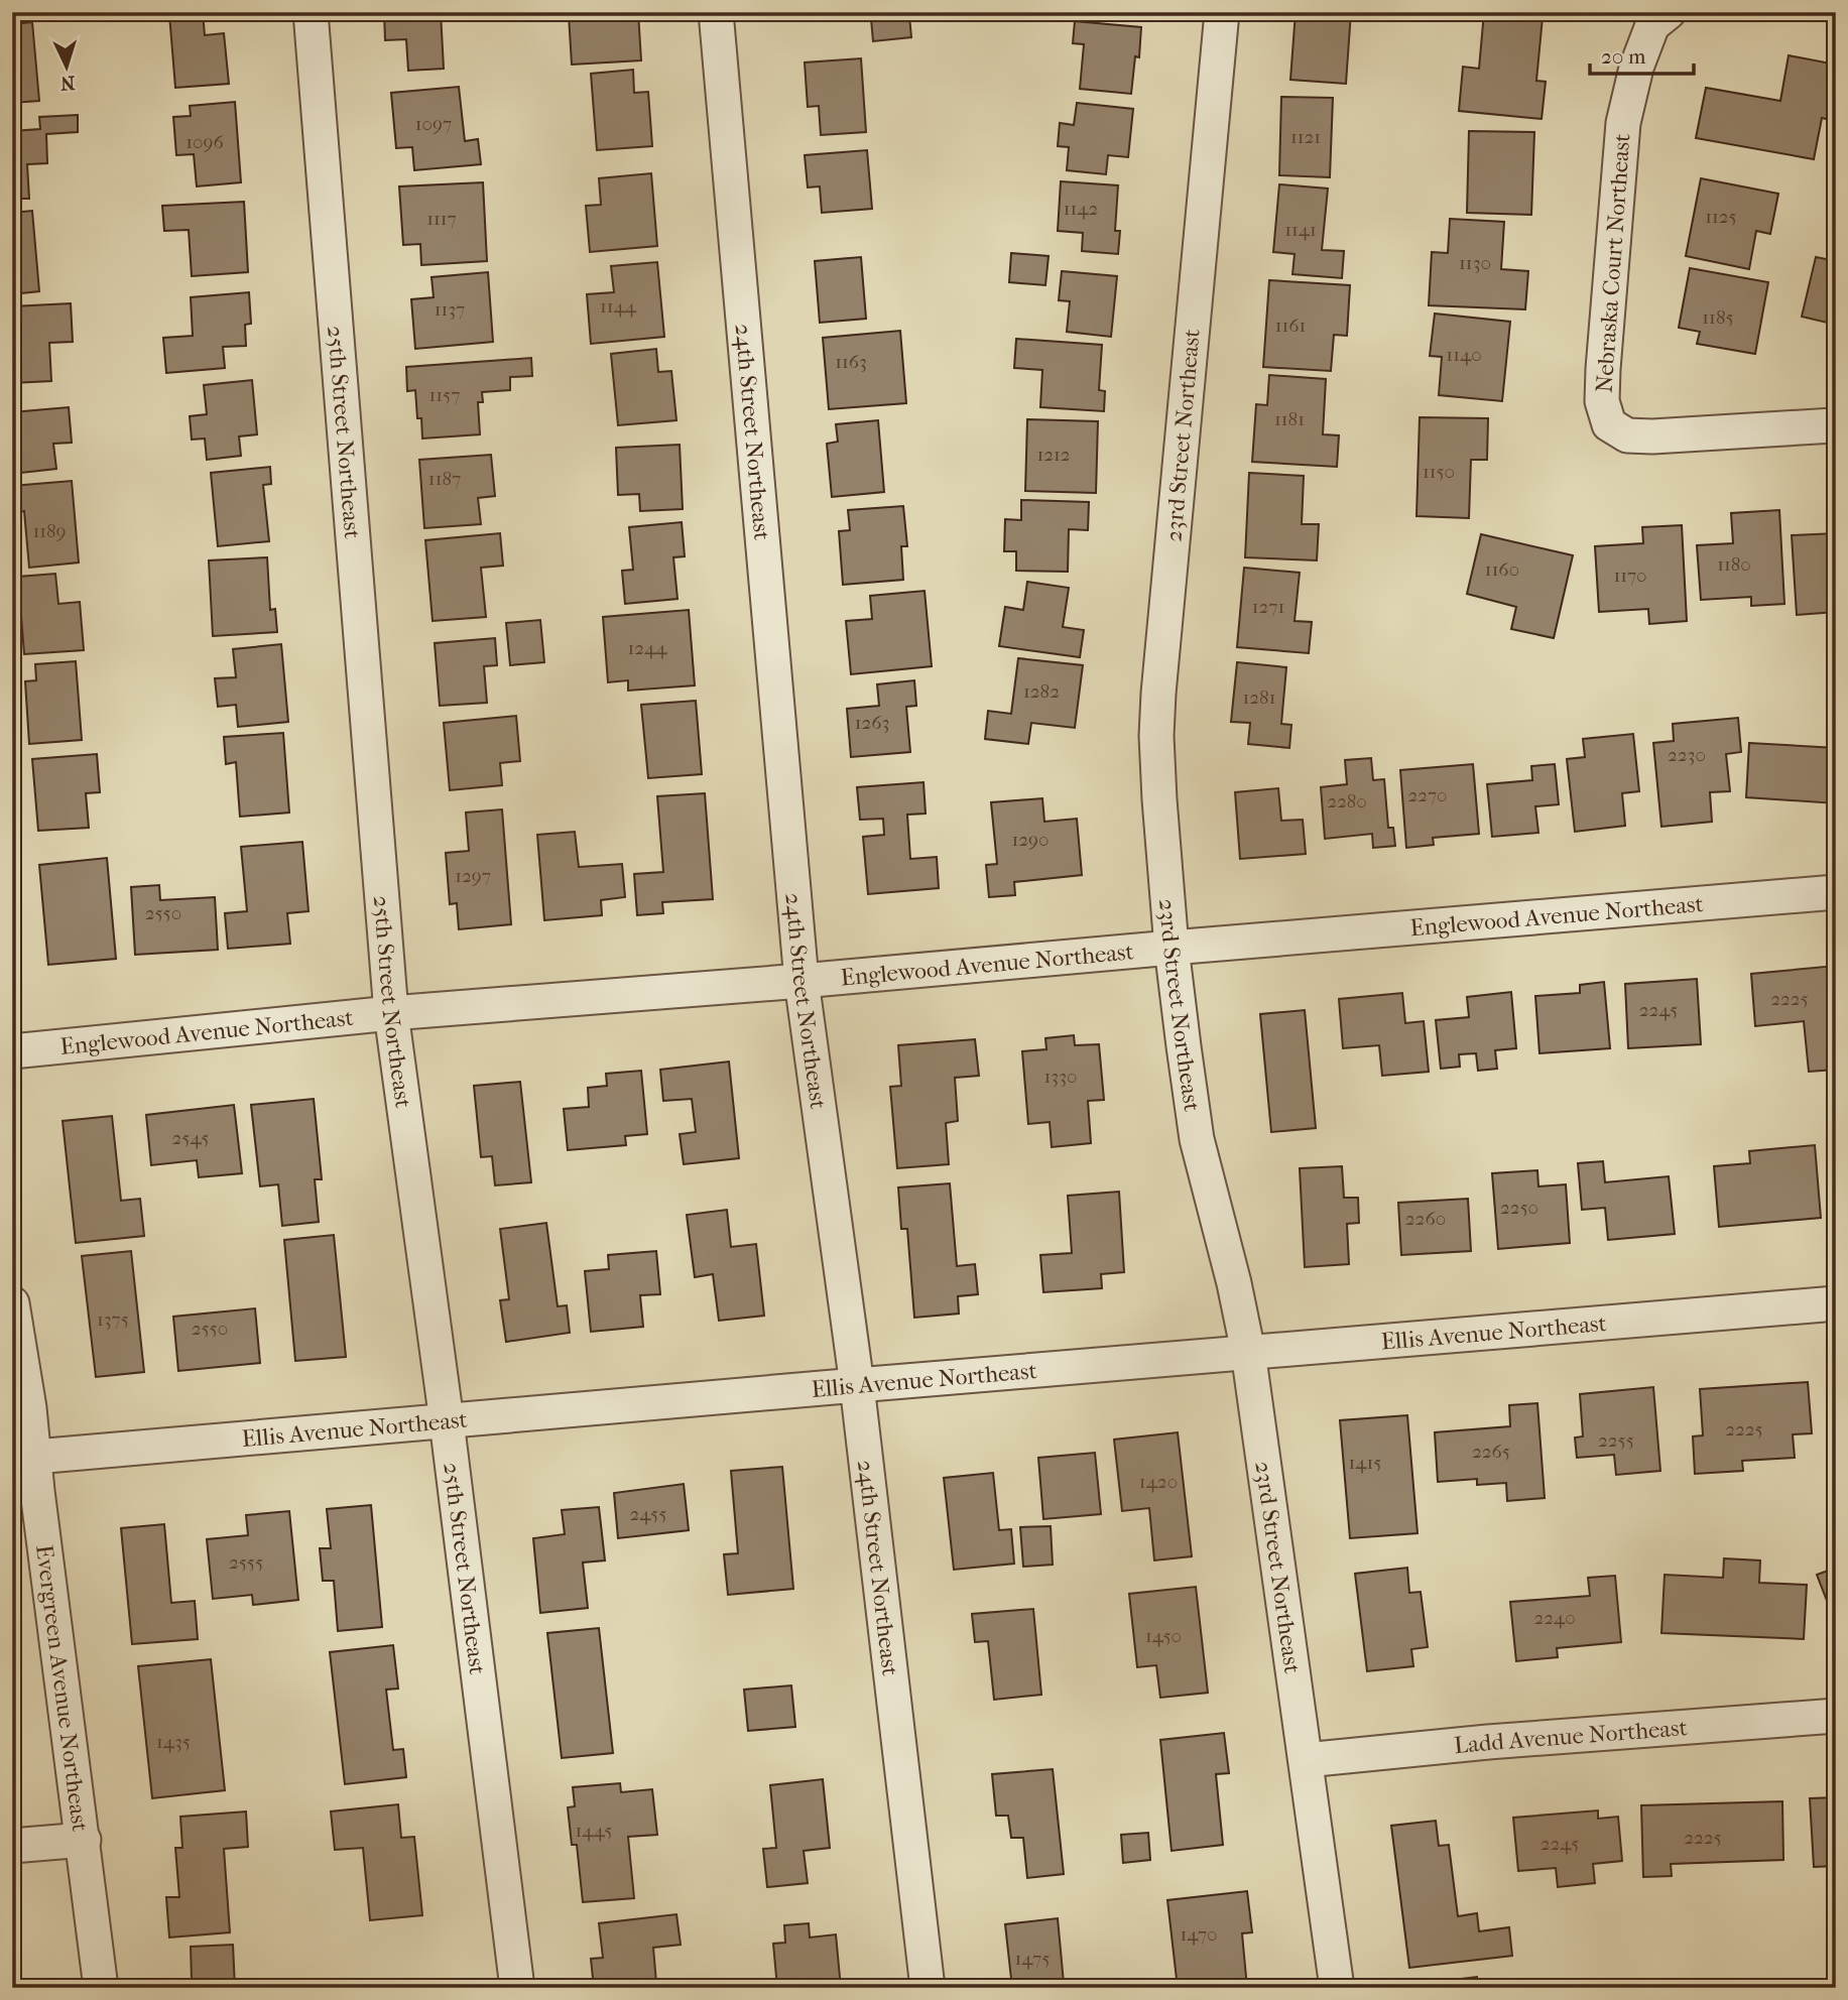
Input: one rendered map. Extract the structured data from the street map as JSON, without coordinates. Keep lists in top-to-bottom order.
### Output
{
  "streets": {
    "street": [
      "Nebraska Court Northeast",
      "25th Street Northeast",
      "24th Street Northeast",
      "23rd Street Northeast",
      "Englewood Avenue Northeast",
      "Ellis Avenue Northeast",
      "Evergreen Avenue Northeast",
      "Ladd Avenue Northeast"
    ]
  },
  "crossings": [
    ["25th Street Northeast", "Englewood Avenue Northeast"],
    ["25th Street Northeast", "Ellis Avenue Northeast"],
    ["24th Street Northeast", "Englewood Avenue Northeast"],
    ["24th Street Northeast", "Ellis Avenue Northeast"],
    ["23rd Street Northeast", "Englewood Avenue Northeast"],
    ["23rd Street Northeast", "Ellis Avenue Northeast"],
    ["23rd Street Northeast", "Ladd Avenue Northeast"],
    ["Ellis Avenue Northeast", "Evergreen Avenue Northeast"]
  ],
  "house_numbers": [
    "1097",
    "1121",
    "1096",
    "1142",
    "1125",
    "1117",
    "1141",
    "1130",
    "1144",
    "1137",
    "1185",
    "1161",
    "1140",
    "1163",
    "1157",
    "1181",
    "1212",
    "1150",
    "1187",
    "1189",
    "1180",
    "1160",
    "1170",
    "1271",
    "1244",
    "1282",
    "1281",
    "1263",
    "2230",
    "2270",
    "2280",
    "1290",
    "1297",
    "2550",
    "2225",
    "2245",
    "1330",
    "2545",
    "2250",
    "2260",
    "1375",
    "2550",
    "2225",
    "2255",
    "2265",
    "1415",
    "1420",
    "2455",
    "2555",
    "2240",
    "1450",
    "1435",
    "1445",
    "2225",
    "2245",
    "1470",
    "1475"
  ],
  "scale_bar": "20 m",
  "north": "bottom"
}
